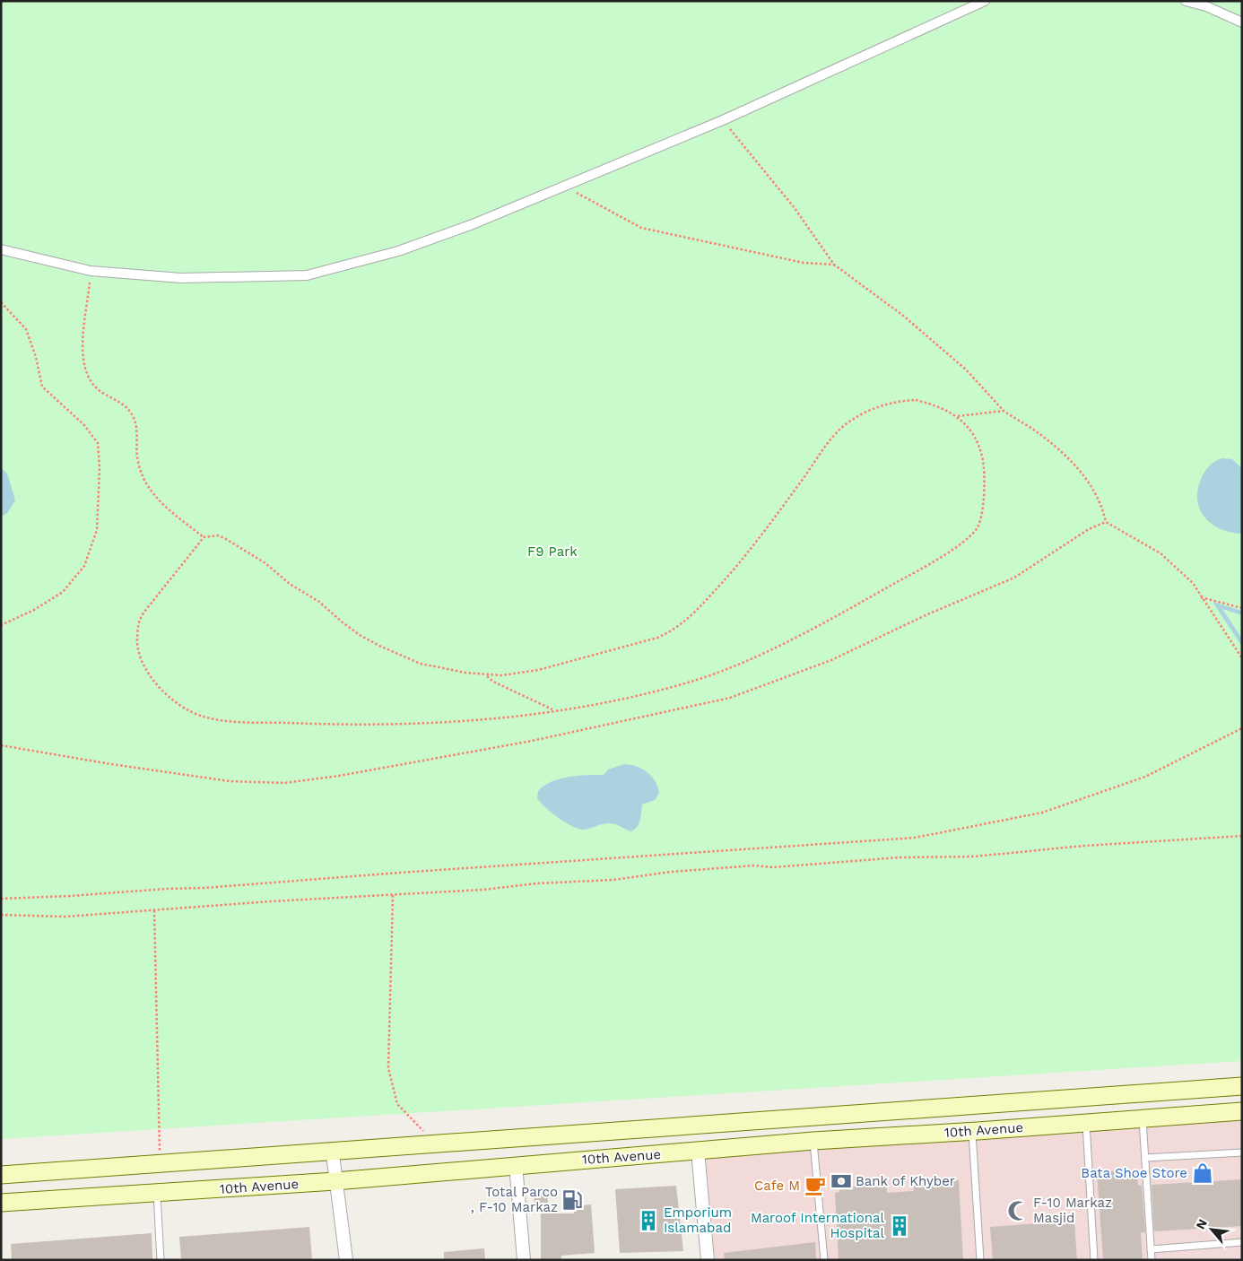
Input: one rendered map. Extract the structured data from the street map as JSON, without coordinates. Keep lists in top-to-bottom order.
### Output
{
  "streets": {
    "main road": ["10th Avenue"]
  },
  "parks": ["F9 Park"],
  "places": {
    "shop": ["Bata Shoe Store"],
    "bank": ["Bank of Khyber"],
    "cafe": ["Cafe M"],
    "fuel station": ["Total Parco , F-10 Markaz"],
    "mosque": ["F-10 Markaz Masjid"],
    "building": ["Emporium Islamabad", "Maroof International Hospital"]
  },
  "north": "top left"
}
